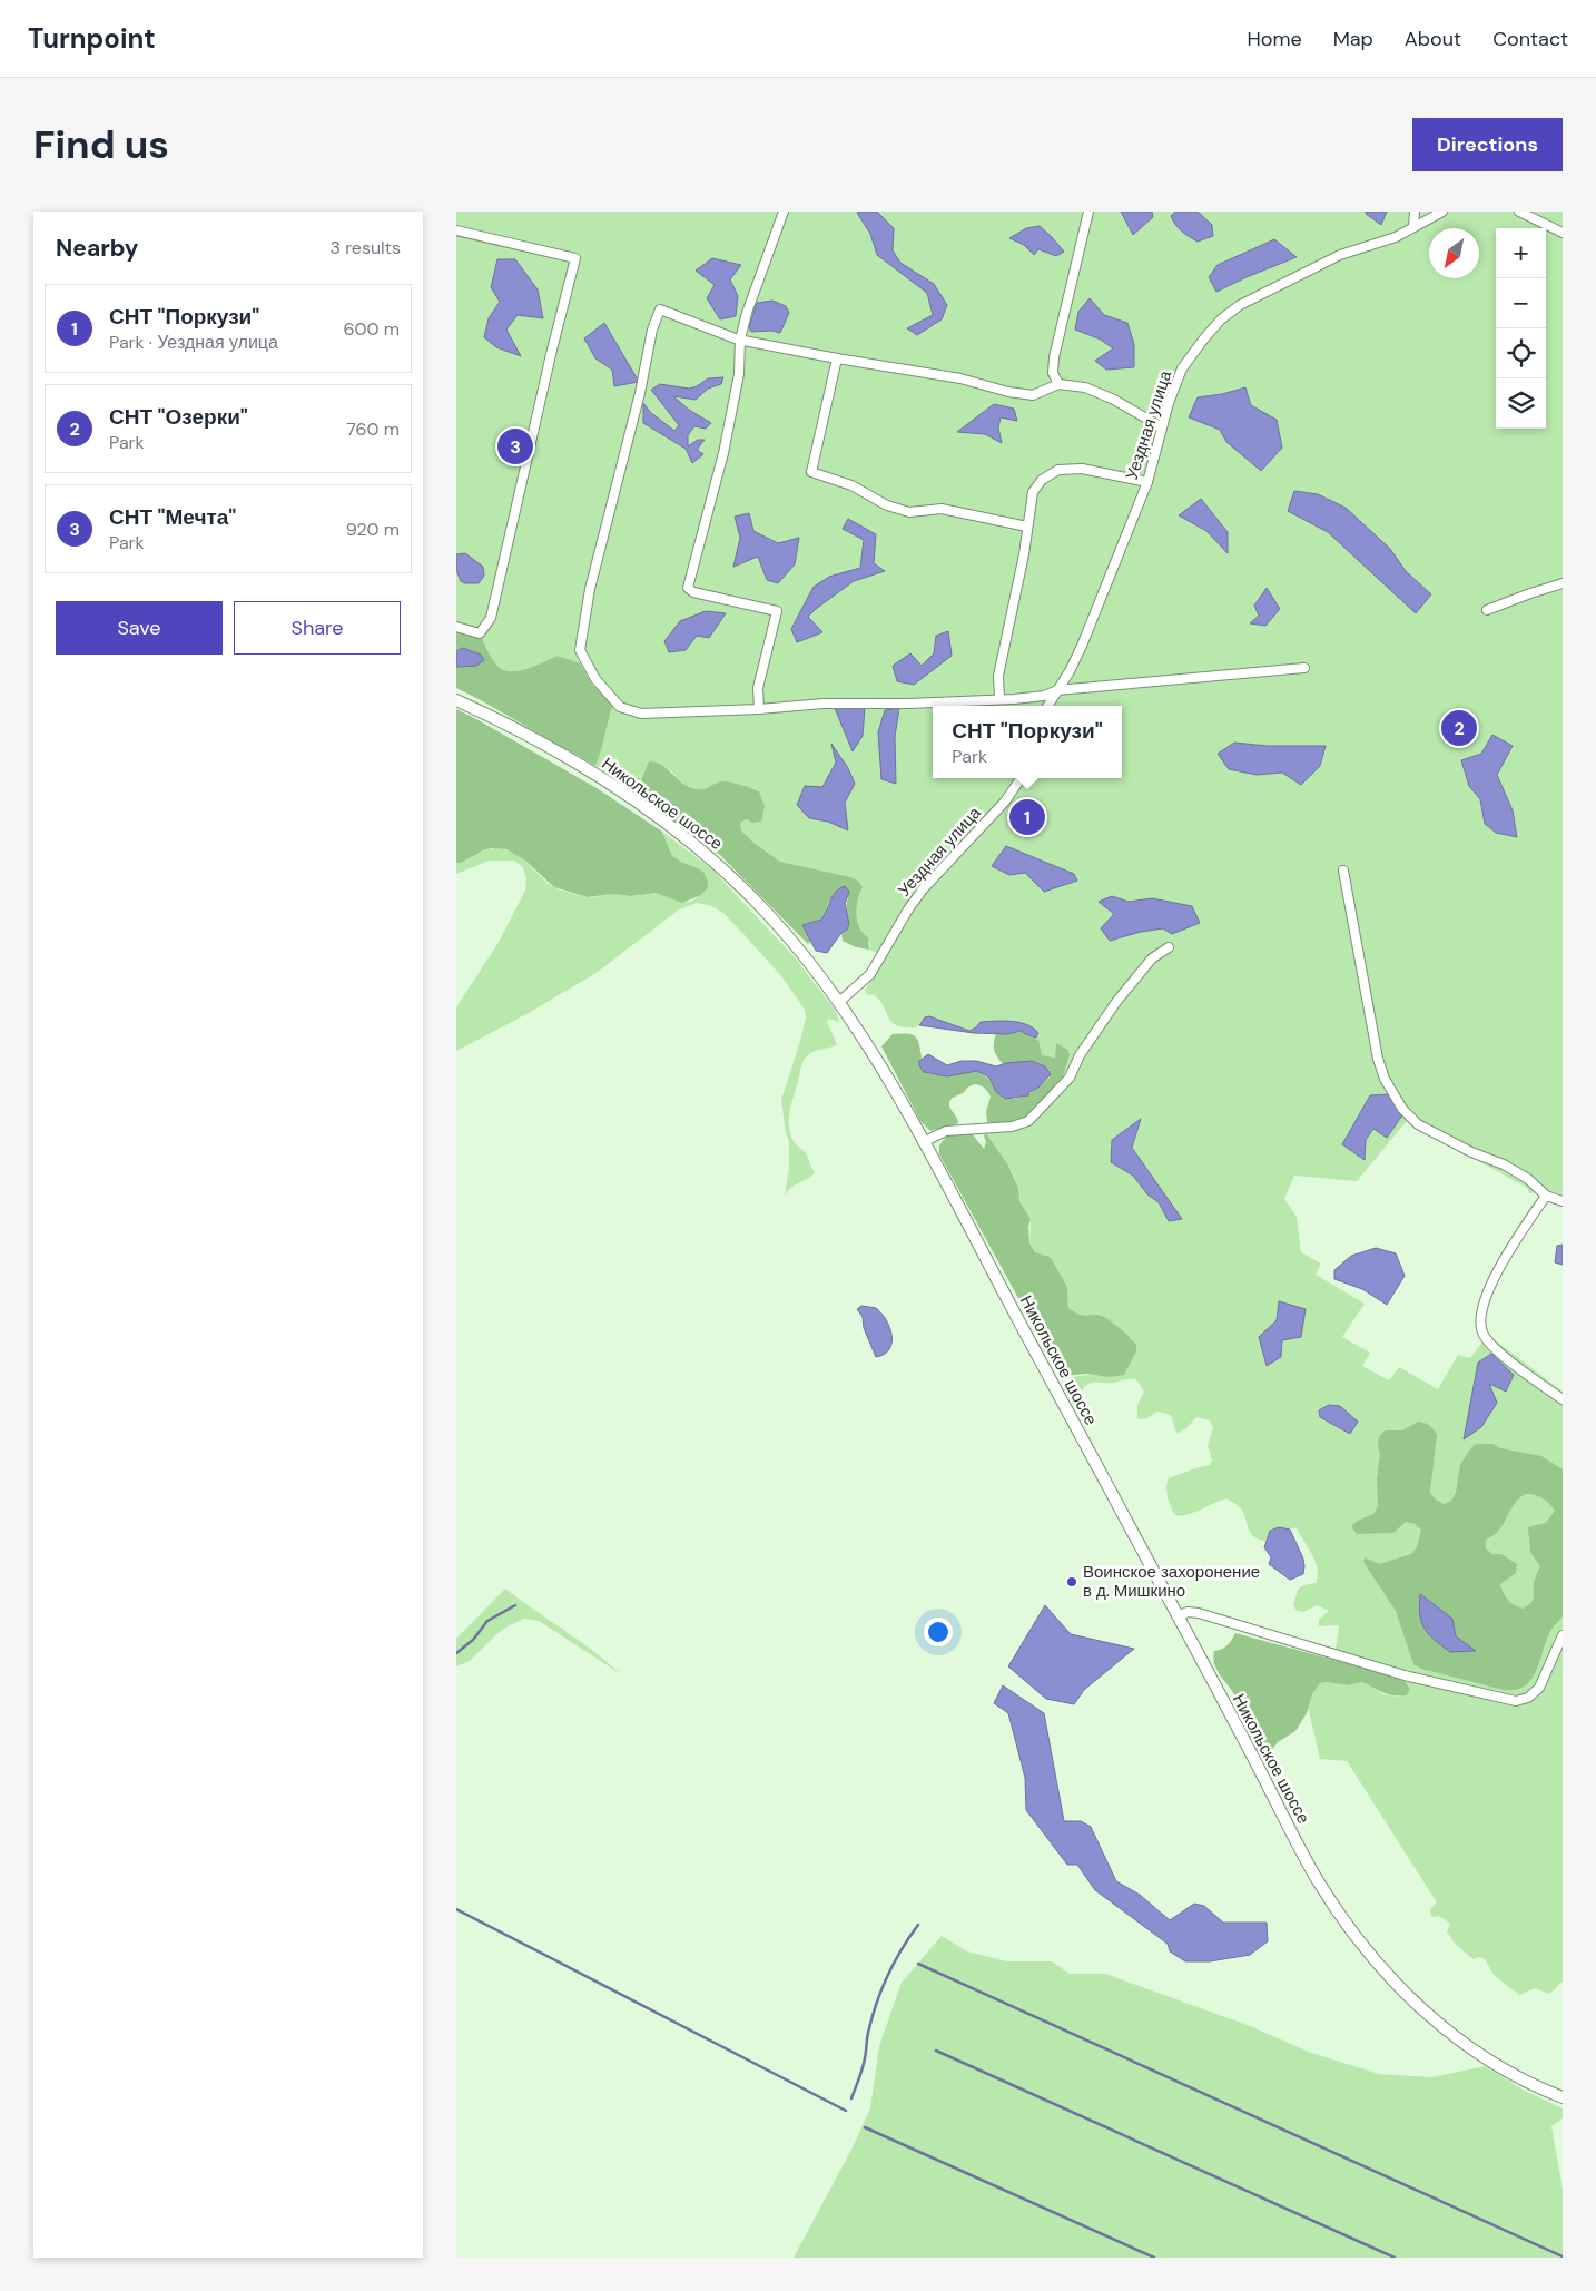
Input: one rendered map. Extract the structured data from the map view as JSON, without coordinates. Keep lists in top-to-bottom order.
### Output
{
  "streets": {
    "main road": ["Никольское шоссе"],
    "street": ["Уездная улица"]
  },
  "crossings": [
    ["Уездная улица", "Никольское шоссе"]
  ],
  "places": ["Воинское захоронение в д. Мишкино"],
  "north": "bottom left",
  "page": {
    "header": "Turnpoint",
    "nav": [
      "Home",
      "Map",
      "About",
      "Contact"
    ],
    "buttons": [
      "Directions",
      ["Save", "Share"]
    ],
    "title": "Find us",
    "heading": ["Nearby", "3 results"],
    "map_buttons": ["+", "−"],
    "list": [
      {
        "mark": "1",
        "name": "СНТ \"Поркузи\"",
        "note": "Park · Уездная улица",
        "value": "600 m"
      },
      {
        "mark": "2",
        "name": "СНТ \"Озерки\"",
        "note": "Park",
        "value": "760 m"
      },
      {
        "mark": "3",
        "name": "СНТ \"Мечта\"",
        "note": "Park",
        "value": "920 m"
      }
    ],
    "pins": ["3", "2", "1"],
    "popup": ["СНТ \"Поркузи\"", "Park"]
  }
}
